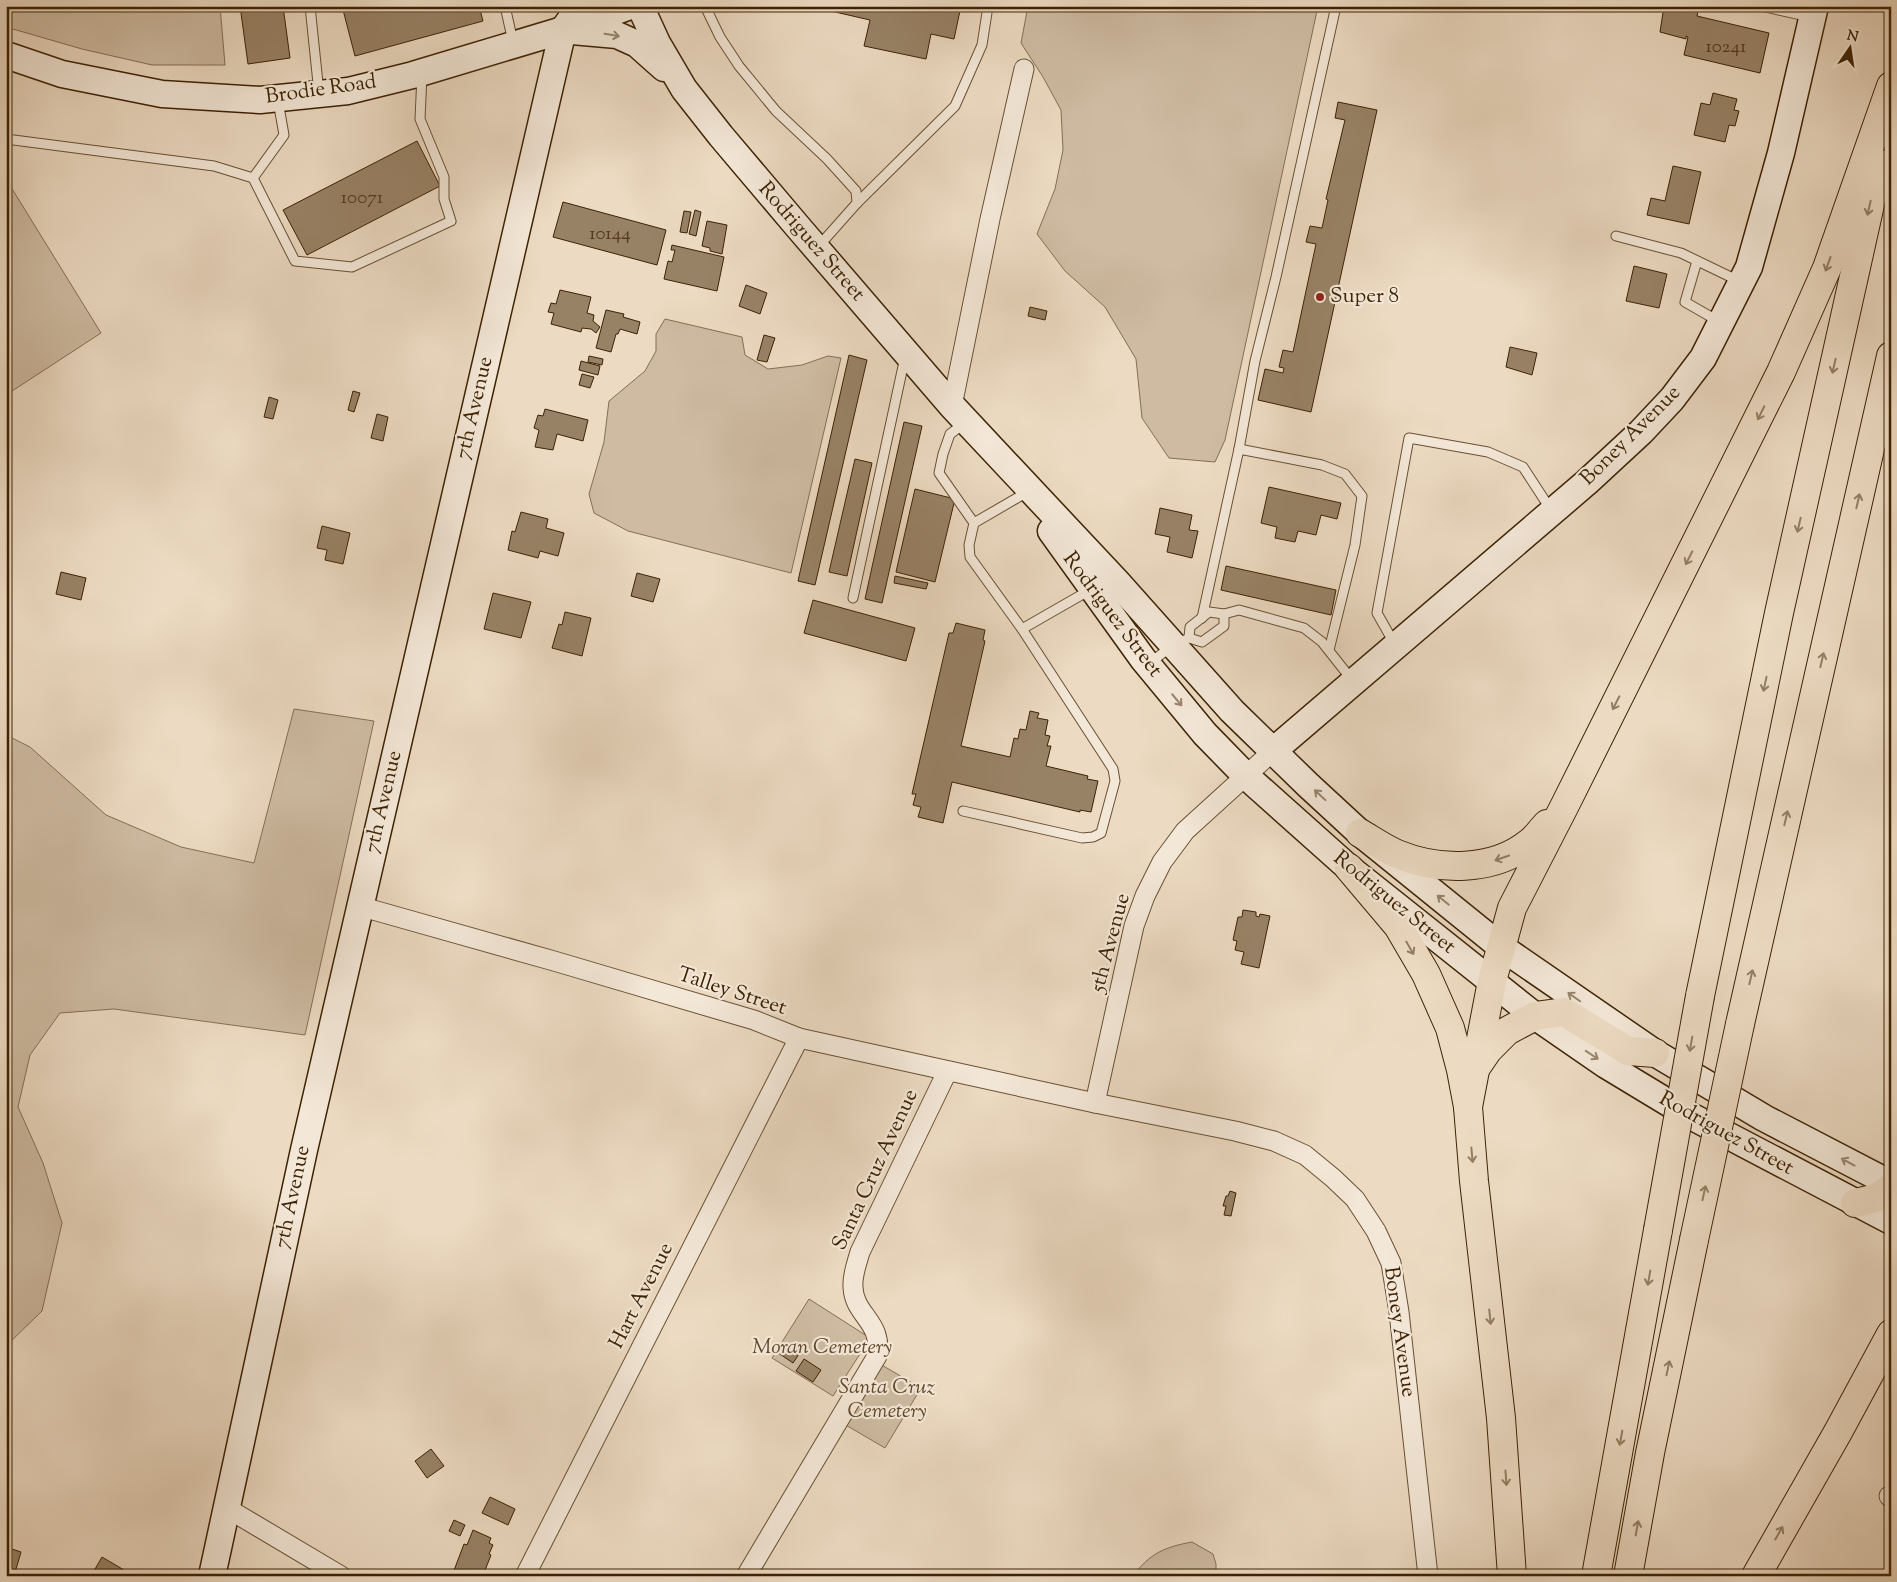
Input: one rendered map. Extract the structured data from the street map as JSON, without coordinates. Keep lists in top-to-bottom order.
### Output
{
  "streets": {
    "street": [
      "Brodie Road",
      "Rodriguez Street",
      "7th Avenue",
      "Boney Avenue",
      "5th Avenue",
      "Talley Street",
      "Santa Cruz Avenue",
      "Hart Avenue"
    ]
  },
  "crossings": [
    ["Brodie Road", "7th Avenue"],
    ["Rodriguez Street", "Boney Avenue"],
    ["Rodriguez Street", "5th Avenue"],
    ["7th Avenue", "Talley Street"],
    ["Boney Avenue", "5th Avenue"],
    ["Boney Avenue", "Talley Street"],
    ["5th Avenue", "Talley Street"],
    ["Talley Street", "Santa Cruz Avenue"],
    ["Talley Street", "Hart Avenue"]
  ],
  "parks": ["Moran Cemetery", "Santa Cruz Cemetery"],
  "places": ["Super 8"],
  "house_numbers": ["10241", "10071", "10144"],
  "north": "top"
}
